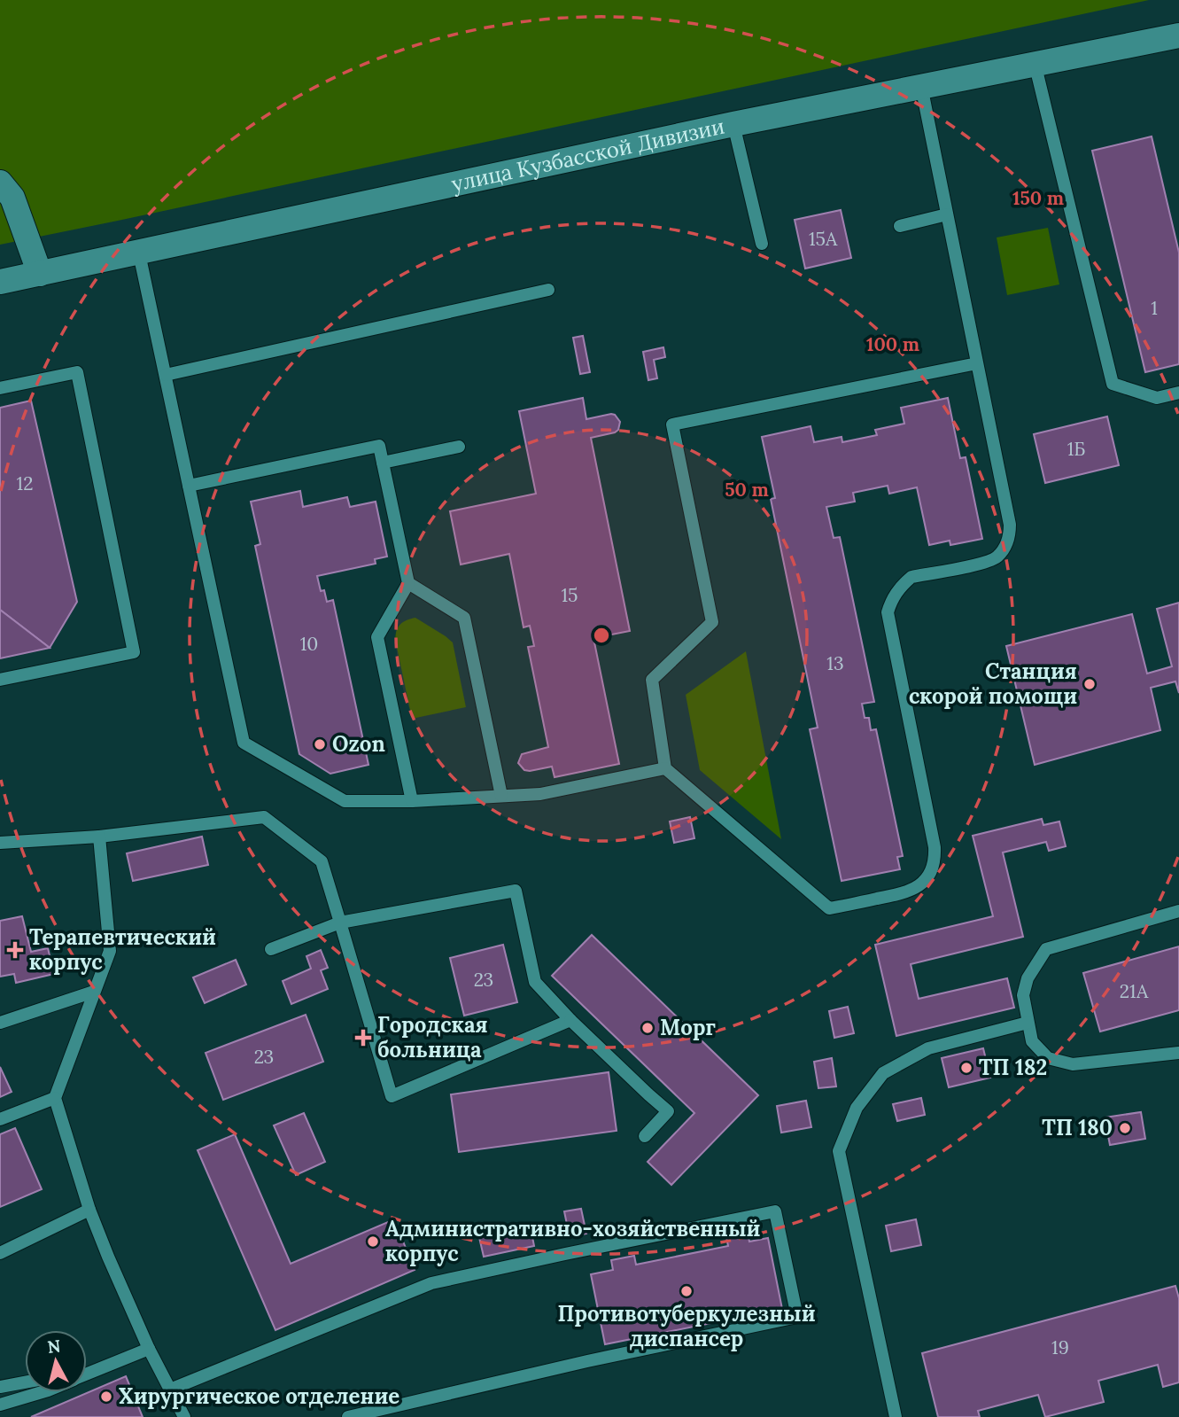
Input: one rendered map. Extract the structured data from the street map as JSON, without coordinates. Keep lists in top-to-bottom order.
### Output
{
  "streets": {
    "street": ["улица Кузбасской Дивизии"]
  },
  "places": {
    "other": [
      "Станция скорой помощи",
      "Ozon",
      "Морг",
      "ТП 182",
      "ТП 180",
      "Административно-хозяйственный корпус",
      "Противотуберкулезный диспансер",
      "Хирургическое отделение"
    ],
    "health": ["Терапевтический корпус", "Городская больница"]
  },
  "house_numbers": [
    "15А",
    "1",
    "1Б",
    "12",
    "15",
    "10",
    "13",
    "23",
    "21А",
    "23",
    "19"
  ],
  "north": "top",
  "rings": ["150 m", "100 m", "50 m"]
}
